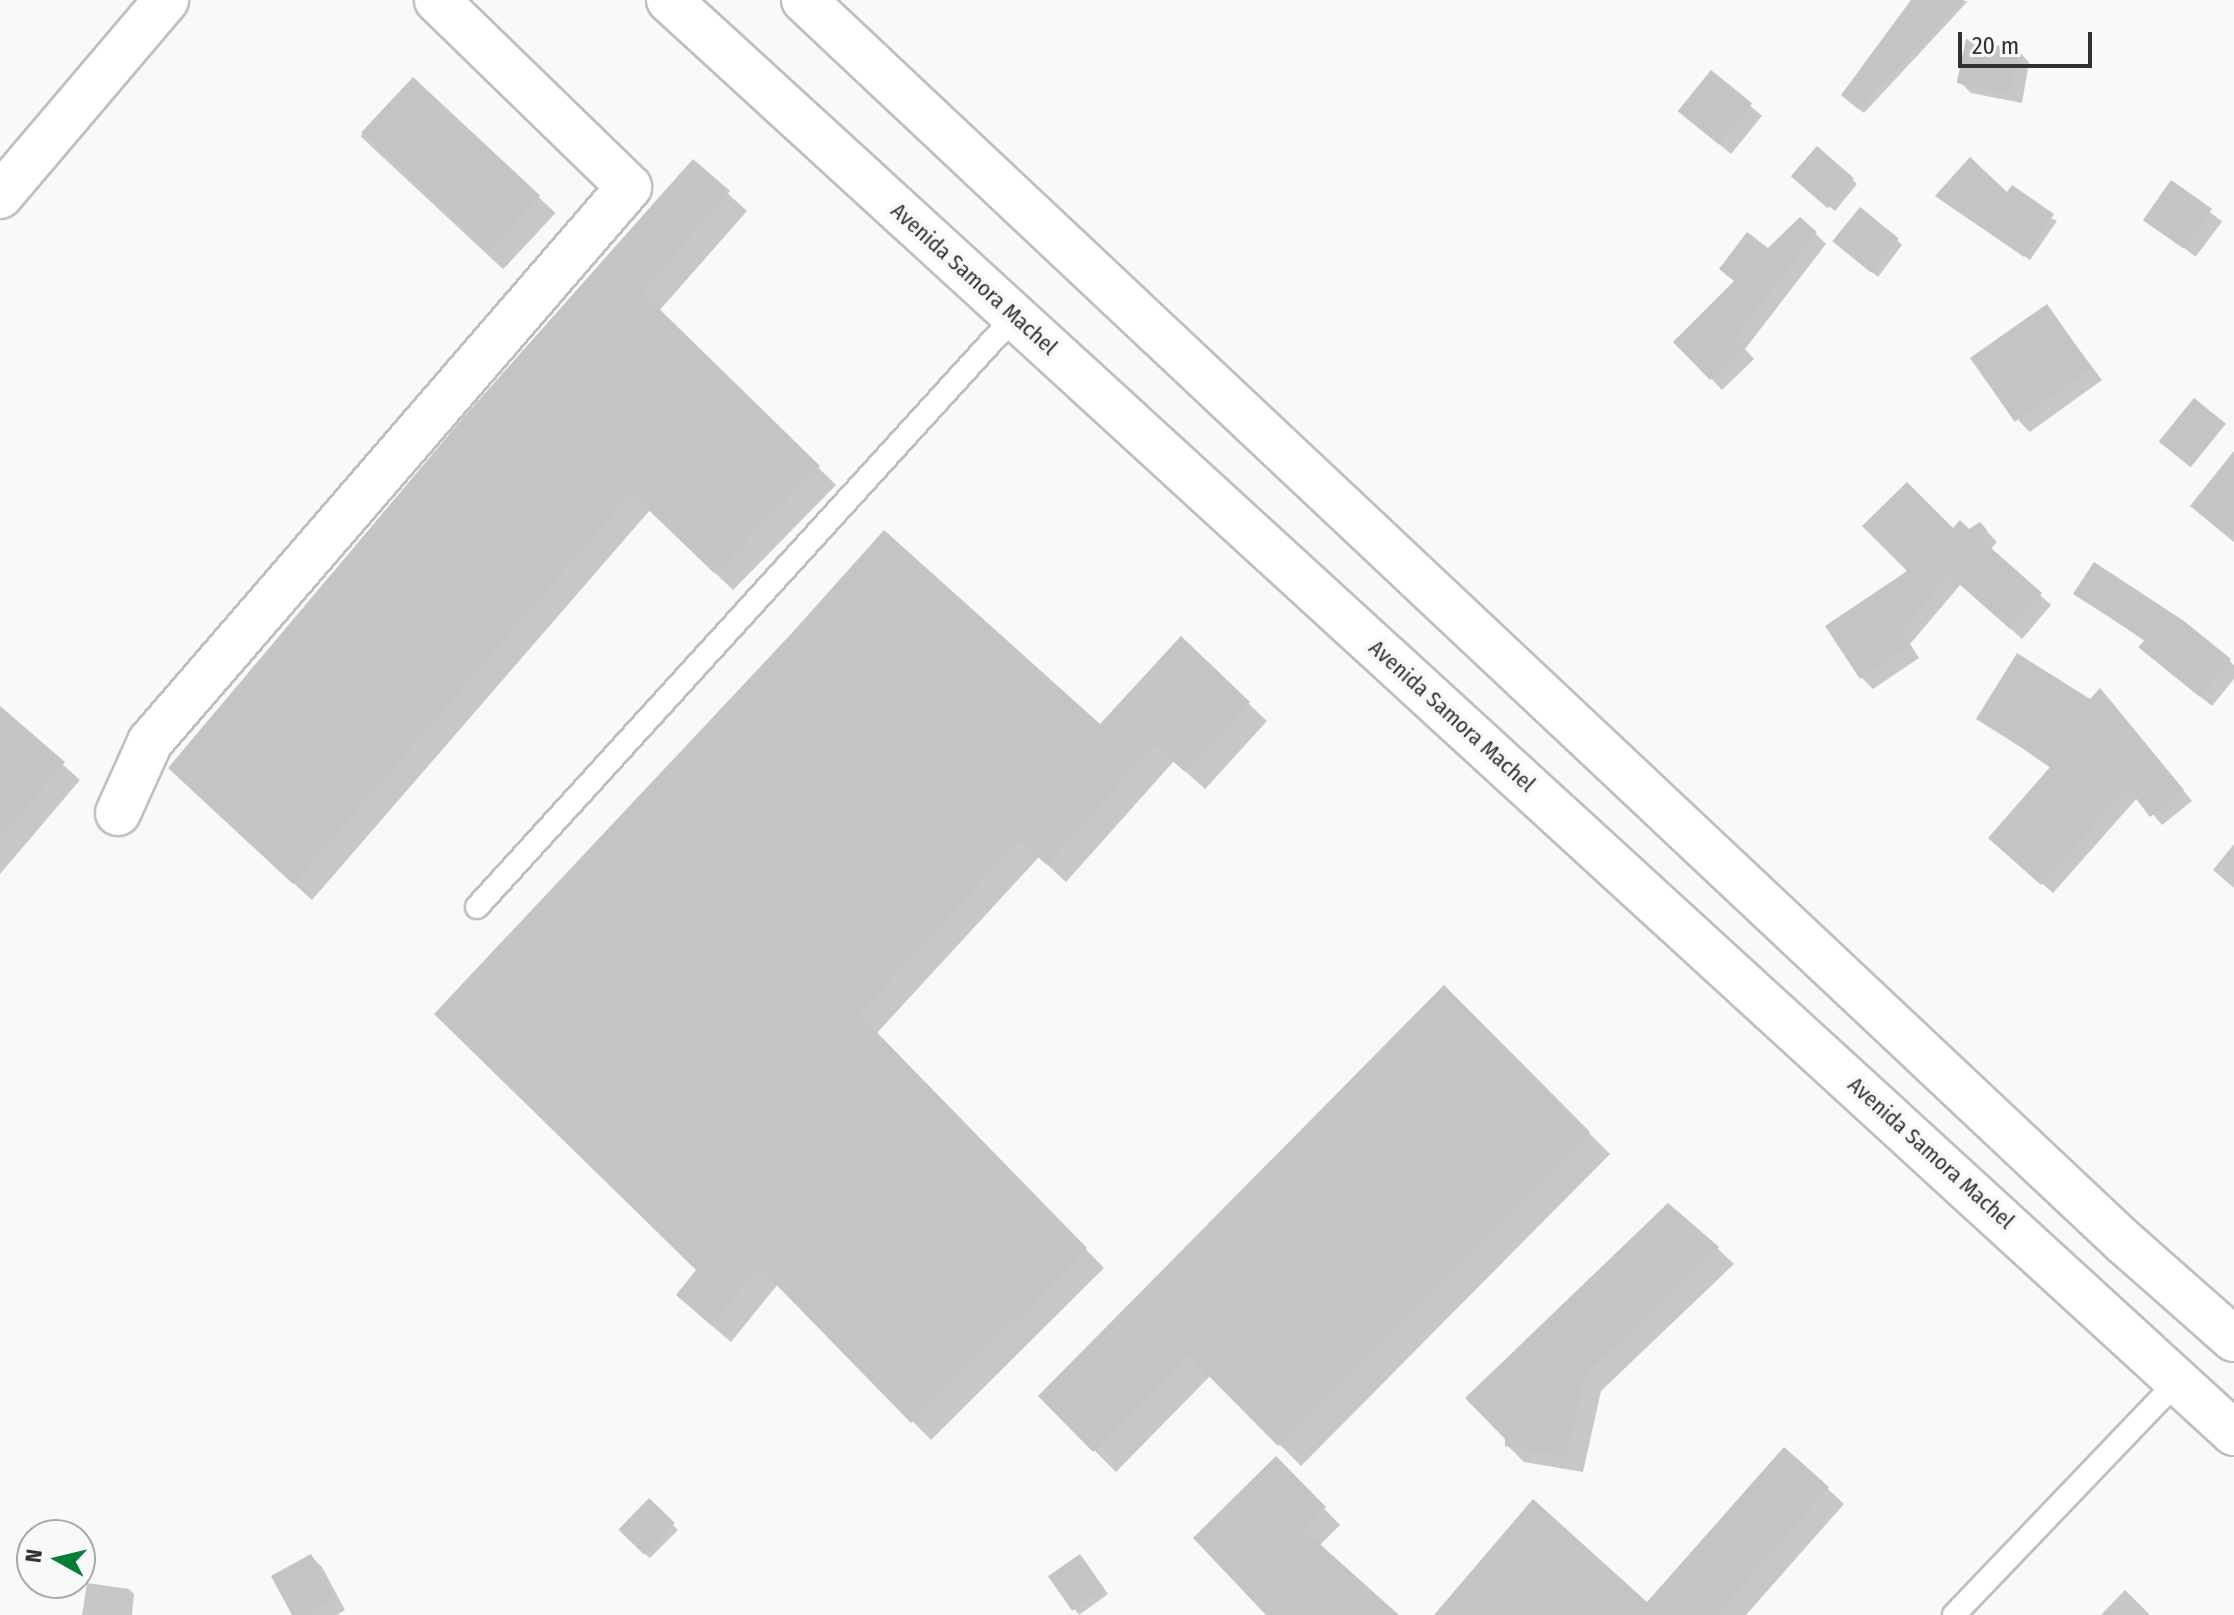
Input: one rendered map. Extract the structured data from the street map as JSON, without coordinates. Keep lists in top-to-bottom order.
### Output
{
  "streets": {
    "main road": ["Avenida Samora Machel"]
  },
  "scale_bar": "20 m",
  "north": "left"
}
